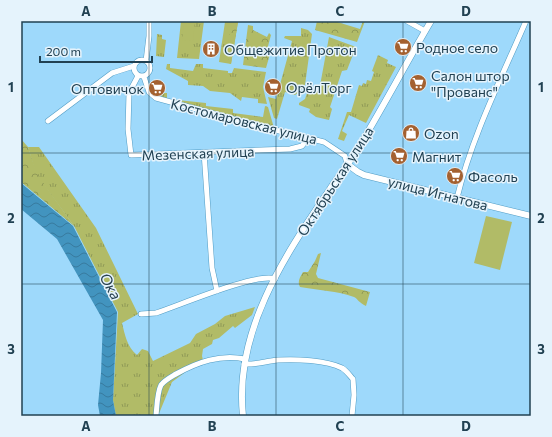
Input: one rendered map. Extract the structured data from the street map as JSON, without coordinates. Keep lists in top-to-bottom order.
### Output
{
  "streets": {
    "main road": ["Октябрьская улица", "улица Игнатова"],
    "street": ["Костомаровская улица", "Мезенская улица"]
  },
  "crossings": [
    ["Костомаровская улица", "Мезенская улица"],
    ["Костомаровская улица", "Октябрьская улица"],
    ["Костомаровская улица", "улица Игнатова"],
    ["Октябрьская улица", "улица Игнатова"]
  ],
  "water": ["Ока"],
  "places": {
    "supermarket": [
      "Родное село",
      "Салон штор \"Прованс\"",
      "ОрёлТорг",
      "Оптовичок",
      "Магнит",
      "Фасоль"
    ],
    "building": ["Общежитие Протон"],
    "shop": ["Ozon"]
  },
  "scale_bar": "200 m",
  "grid": {
    "columns": [
      "A",
      "B",
      "C",
      "D"
    ],
    "rows": ["1", "2", "3"]
  }
}
